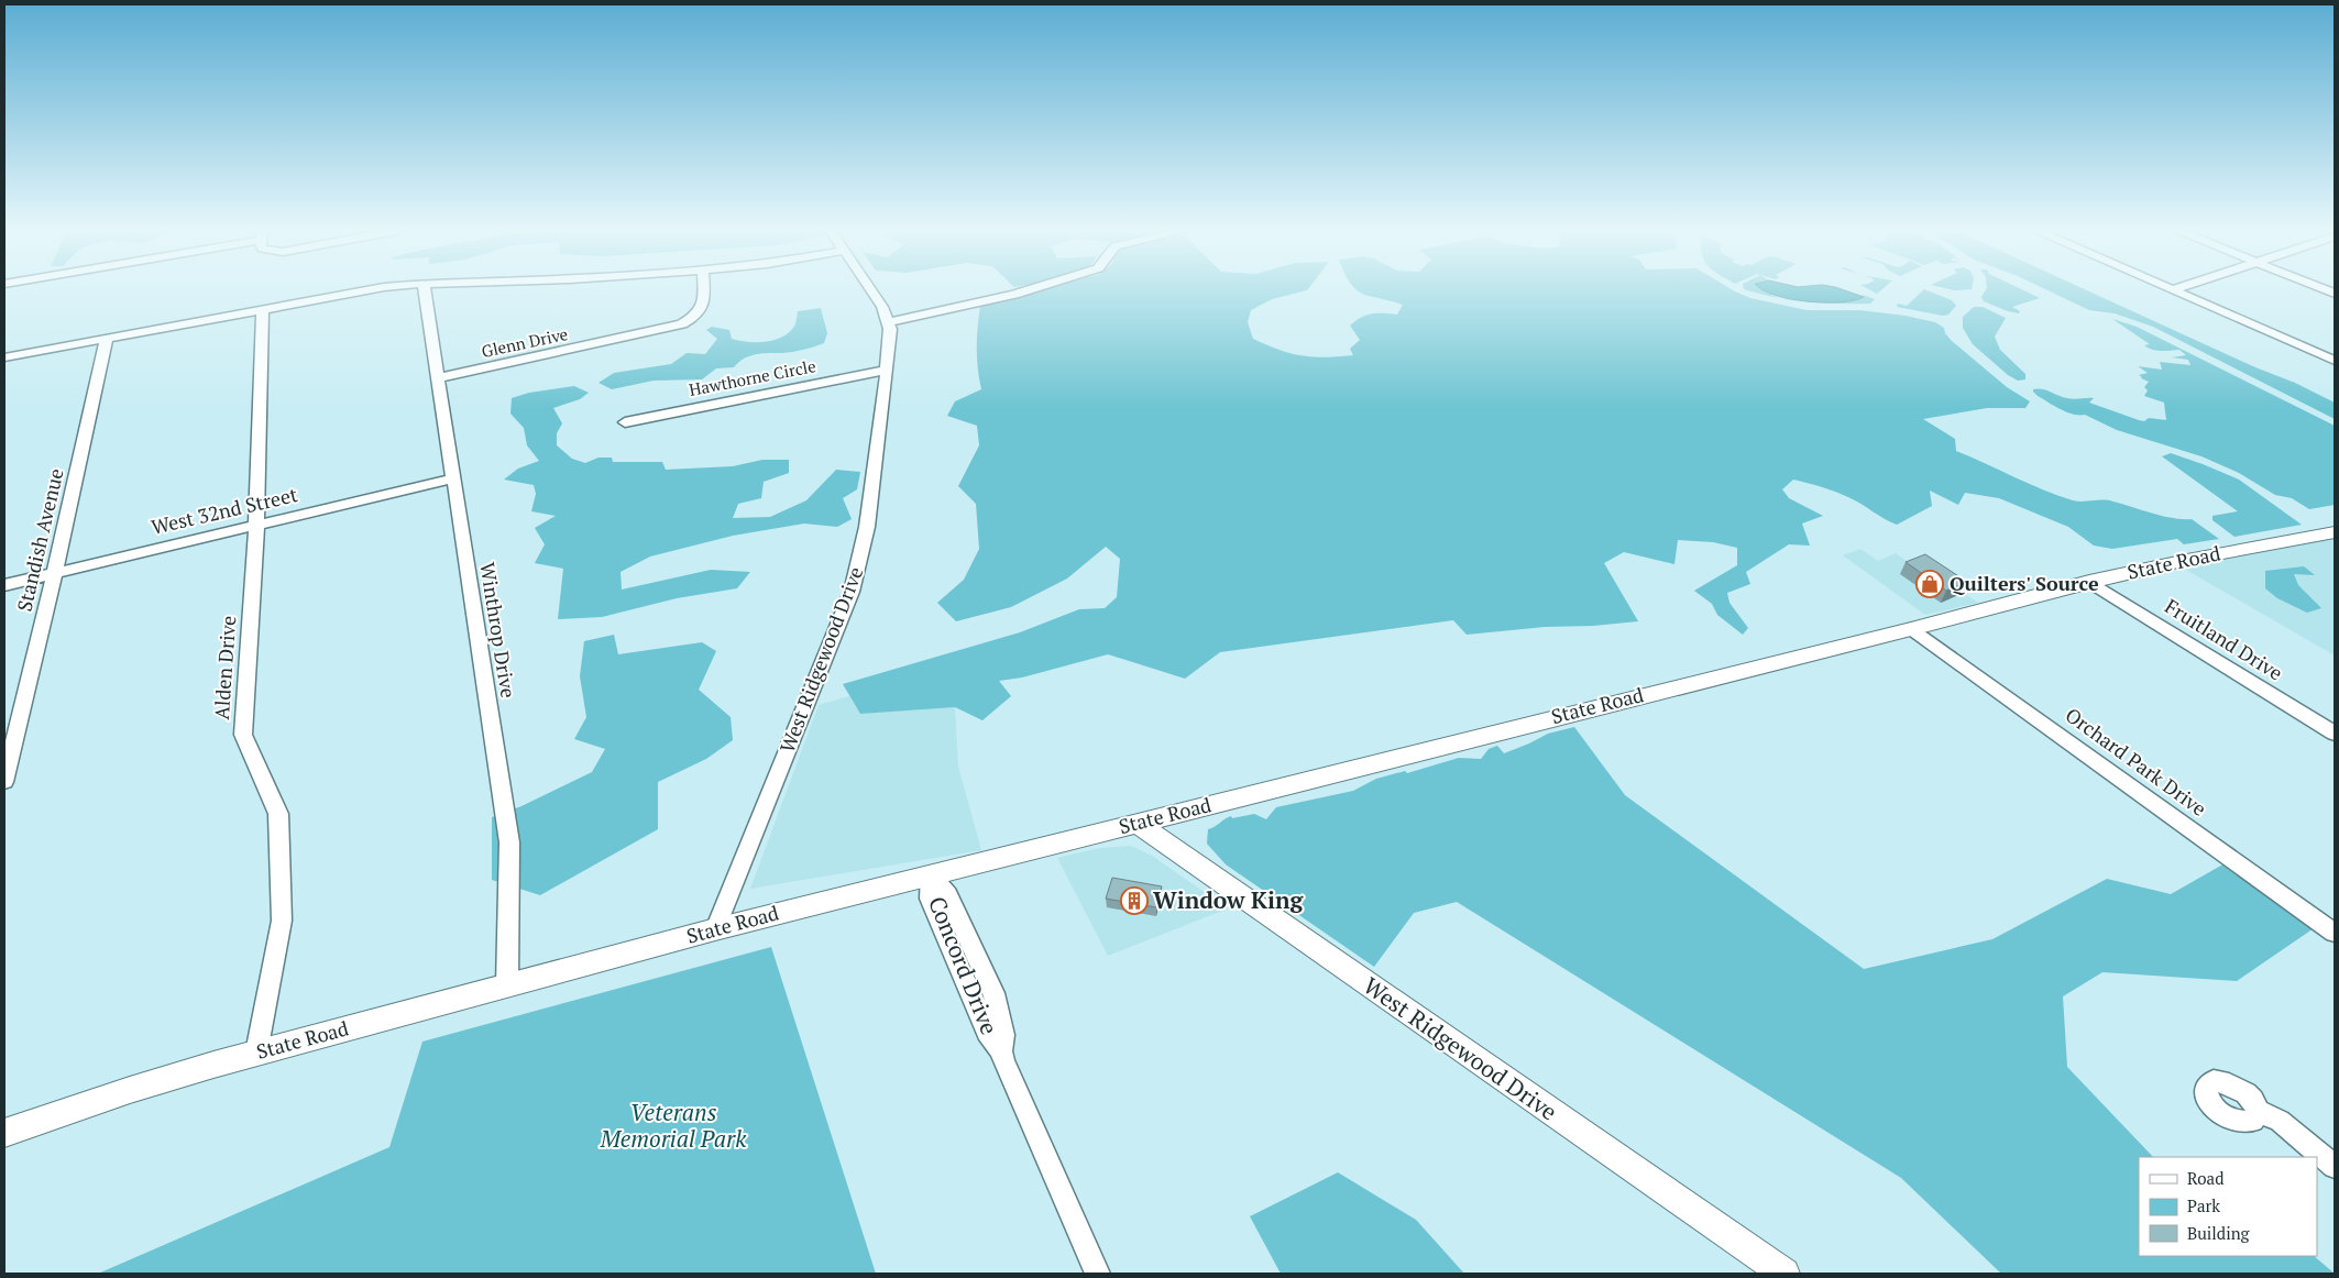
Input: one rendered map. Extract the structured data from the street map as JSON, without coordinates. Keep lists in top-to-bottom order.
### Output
{
  "streets": {
    "main road": ["State Road", "West Ridgewood Drive"],
    "street": [
      "Glenn Drive",
      "Hawthorne Circle",
      "West 32nd Street",
      "Standish Avenue",
      "Winthrop Drive",
      "Fruitland Drive",
      "Alden Drive",
      "Orchard Park Drive",
      "Concord Drive"
    ]
  },
  "crossings": [
    ["Glenn Drive", "Winthrop Drive"],
    ["Hawthorne Circle", "West Ridgewood Drive"],
    ["West 32nd Street", "Standish Avenue"],
    ["West 32nd Street", "Winthrop Drive"],
    ["West 32nd Street", "Alden Drive"],
    ["State Road", "Winthrop Drive"],
    ["State Road", "Fruitland Drive"],
    ["State Road", "West Ridgewood Drive"],
    ["State Road", "Alden Drive"],
    ["State Road", "Orchard Park Drive"],
    ["State Road", "Concord Drive"]
  ],
  "parks": ["Veterans Memorial Park"],
  "places": {
    "shop": ["Quilters' Source"],
    "building": ["Window King"]
  },
  "legend": ["Road", "Park", "Building"]
}
